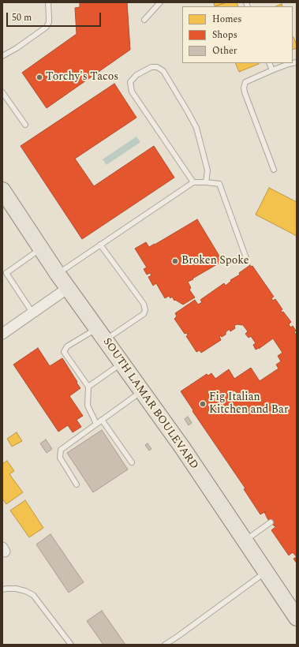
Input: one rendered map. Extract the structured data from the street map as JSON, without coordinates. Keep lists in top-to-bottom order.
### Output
{
  "streets": {
    "main road": ["SOUTH LAMAR BOULEVARD"]
  },
  "places": ["Torchy's Tacos", "Broken Spoke", "Fig Italian Kitchen and Bar"],
  "legend": ["Homes", "Shops", "Other"],
  "scale_bar": "50 m"
}
